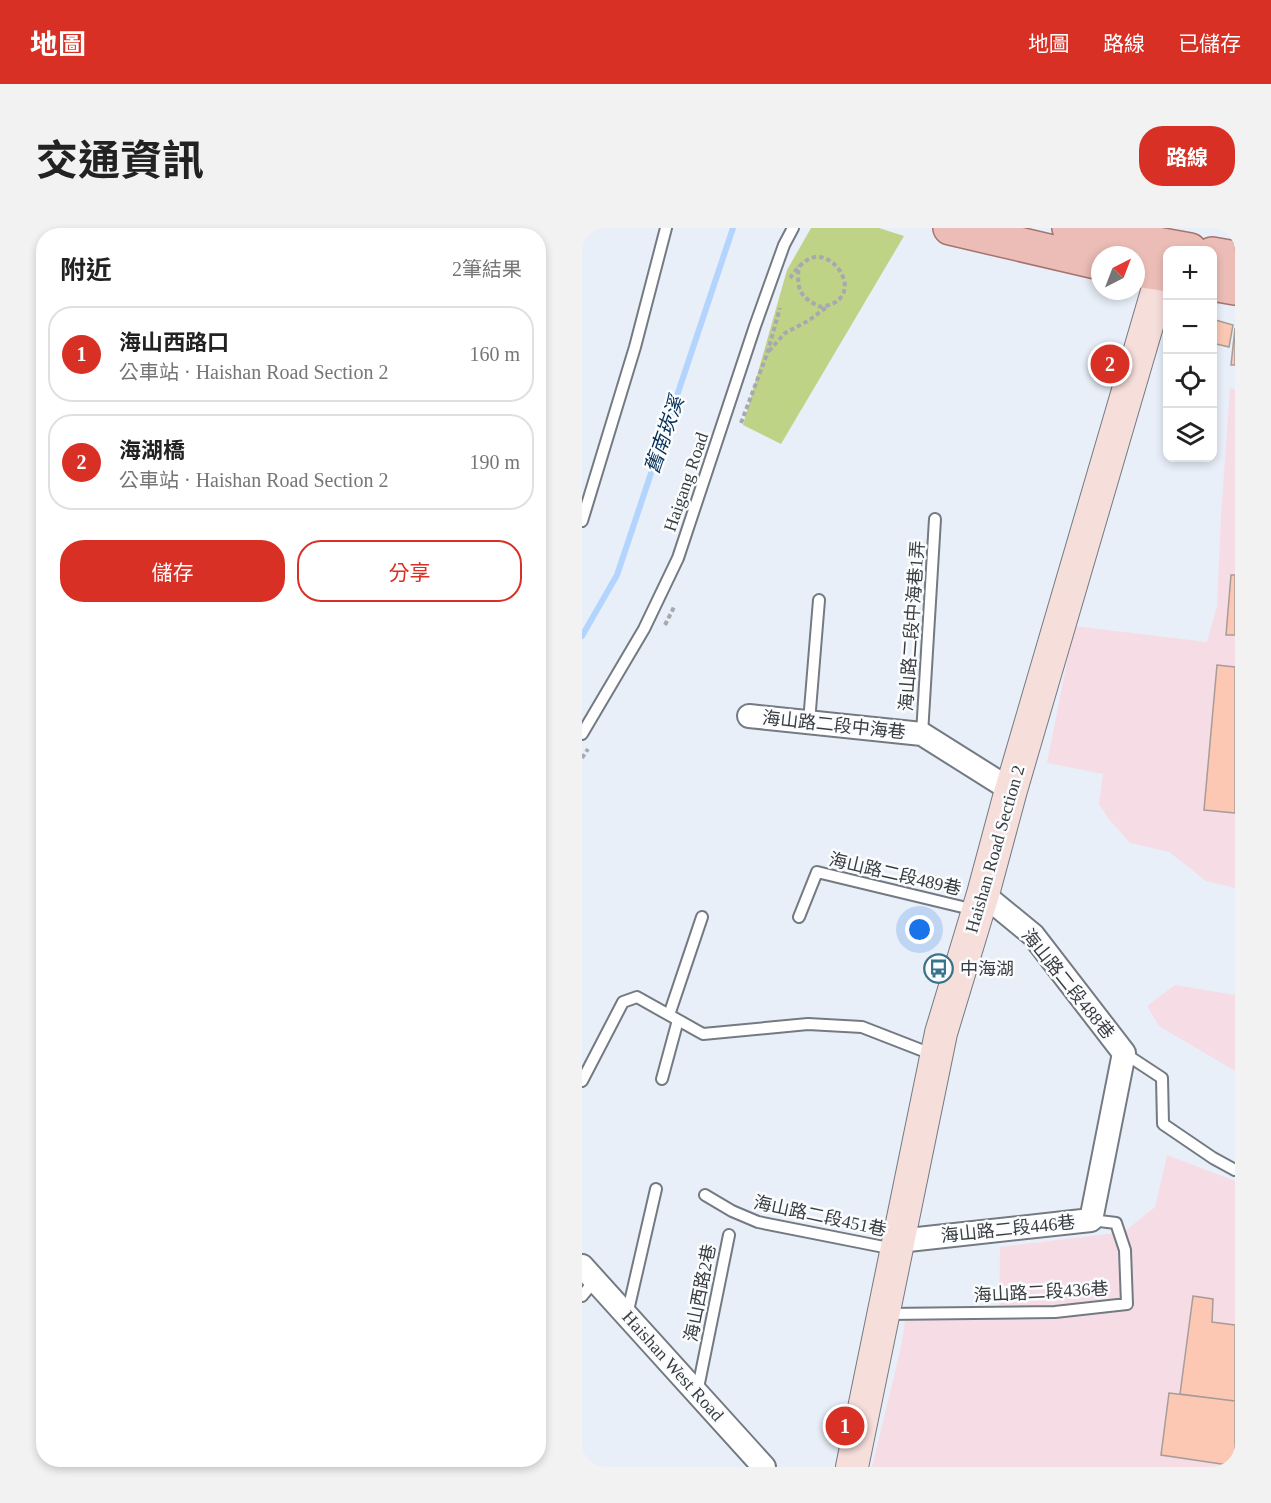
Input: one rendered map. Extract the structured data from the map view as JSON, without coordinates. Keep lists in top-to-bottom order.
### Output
{
  "streets": {
    "main road": ["Haishan Road Section 2"],
    "street": [
      "海山路二段中海巷",
      "海山路二段488巷",
      "海山路二段446巷",
      "Haishan West Road"
    ],
    "lane": [
      "Haigang Road",
      "海山路二段中海巷1弄",
      "海山路二段489巷",
      "海山路二段451巷",
      "海山路二段436巷",
      "海山西路2巷"
    ]
  },
  "crossings": [
    ["海山路二段中海巷1弄", "海山路二段中海巷"],
    ["海山路二段中海巷", "Haishan Road Section 2"],
    ["Haishan Road Section 2", "海山路二段489巷"],
    ["Haishan Road Section 2", "海山路二段488巷"],
    ["Haishan Road Section 2", "海山路二段451巷"],
    ["Haishan Road Section 2", "海山路二段446巷"],
    ["Haishan Road Section 2", "海山路二段436巷"],
    ["海山路二段489巷", "海山路二段488巷"],
    ["海山路二段488巷", "海山路二段446巷"],
    ["海山路二段451巷", "海山路二段446巷"],
    ["海山路二段446巷", "海山路二段436巷"],
    ["海山西路2巷", "Haishan West Road"]
  ],
  "water": ["舊南崁溪"],
  "places": {
    "bus stop": ["中海湖"]
  },
  "north": "top right",
  "page": {
    "header": "地圖",
    "nav": ["地圖", "路線", "已儲存"],
    "title": "交通資訊",
    "buttons": [
      "路線",
      ["儲存", "分享"]
    ],
    "heading": ["附近", "2筆結果"],
    "map_buttons": ["+", "−"],
    "list": [
      {
        "mark": "1",
        "name": "海山西路口",
        "note": "公車站 · Haishan Road Section 2",
        "value": "160 m"
      },
      {
        "mark": "2",
        "name": "海湖橋",
        "note": "公車站 · Haishan Road Section 2",
        "value": "190 m"
      }
    ],
    "pins": ["2", "1"]
  }
}
